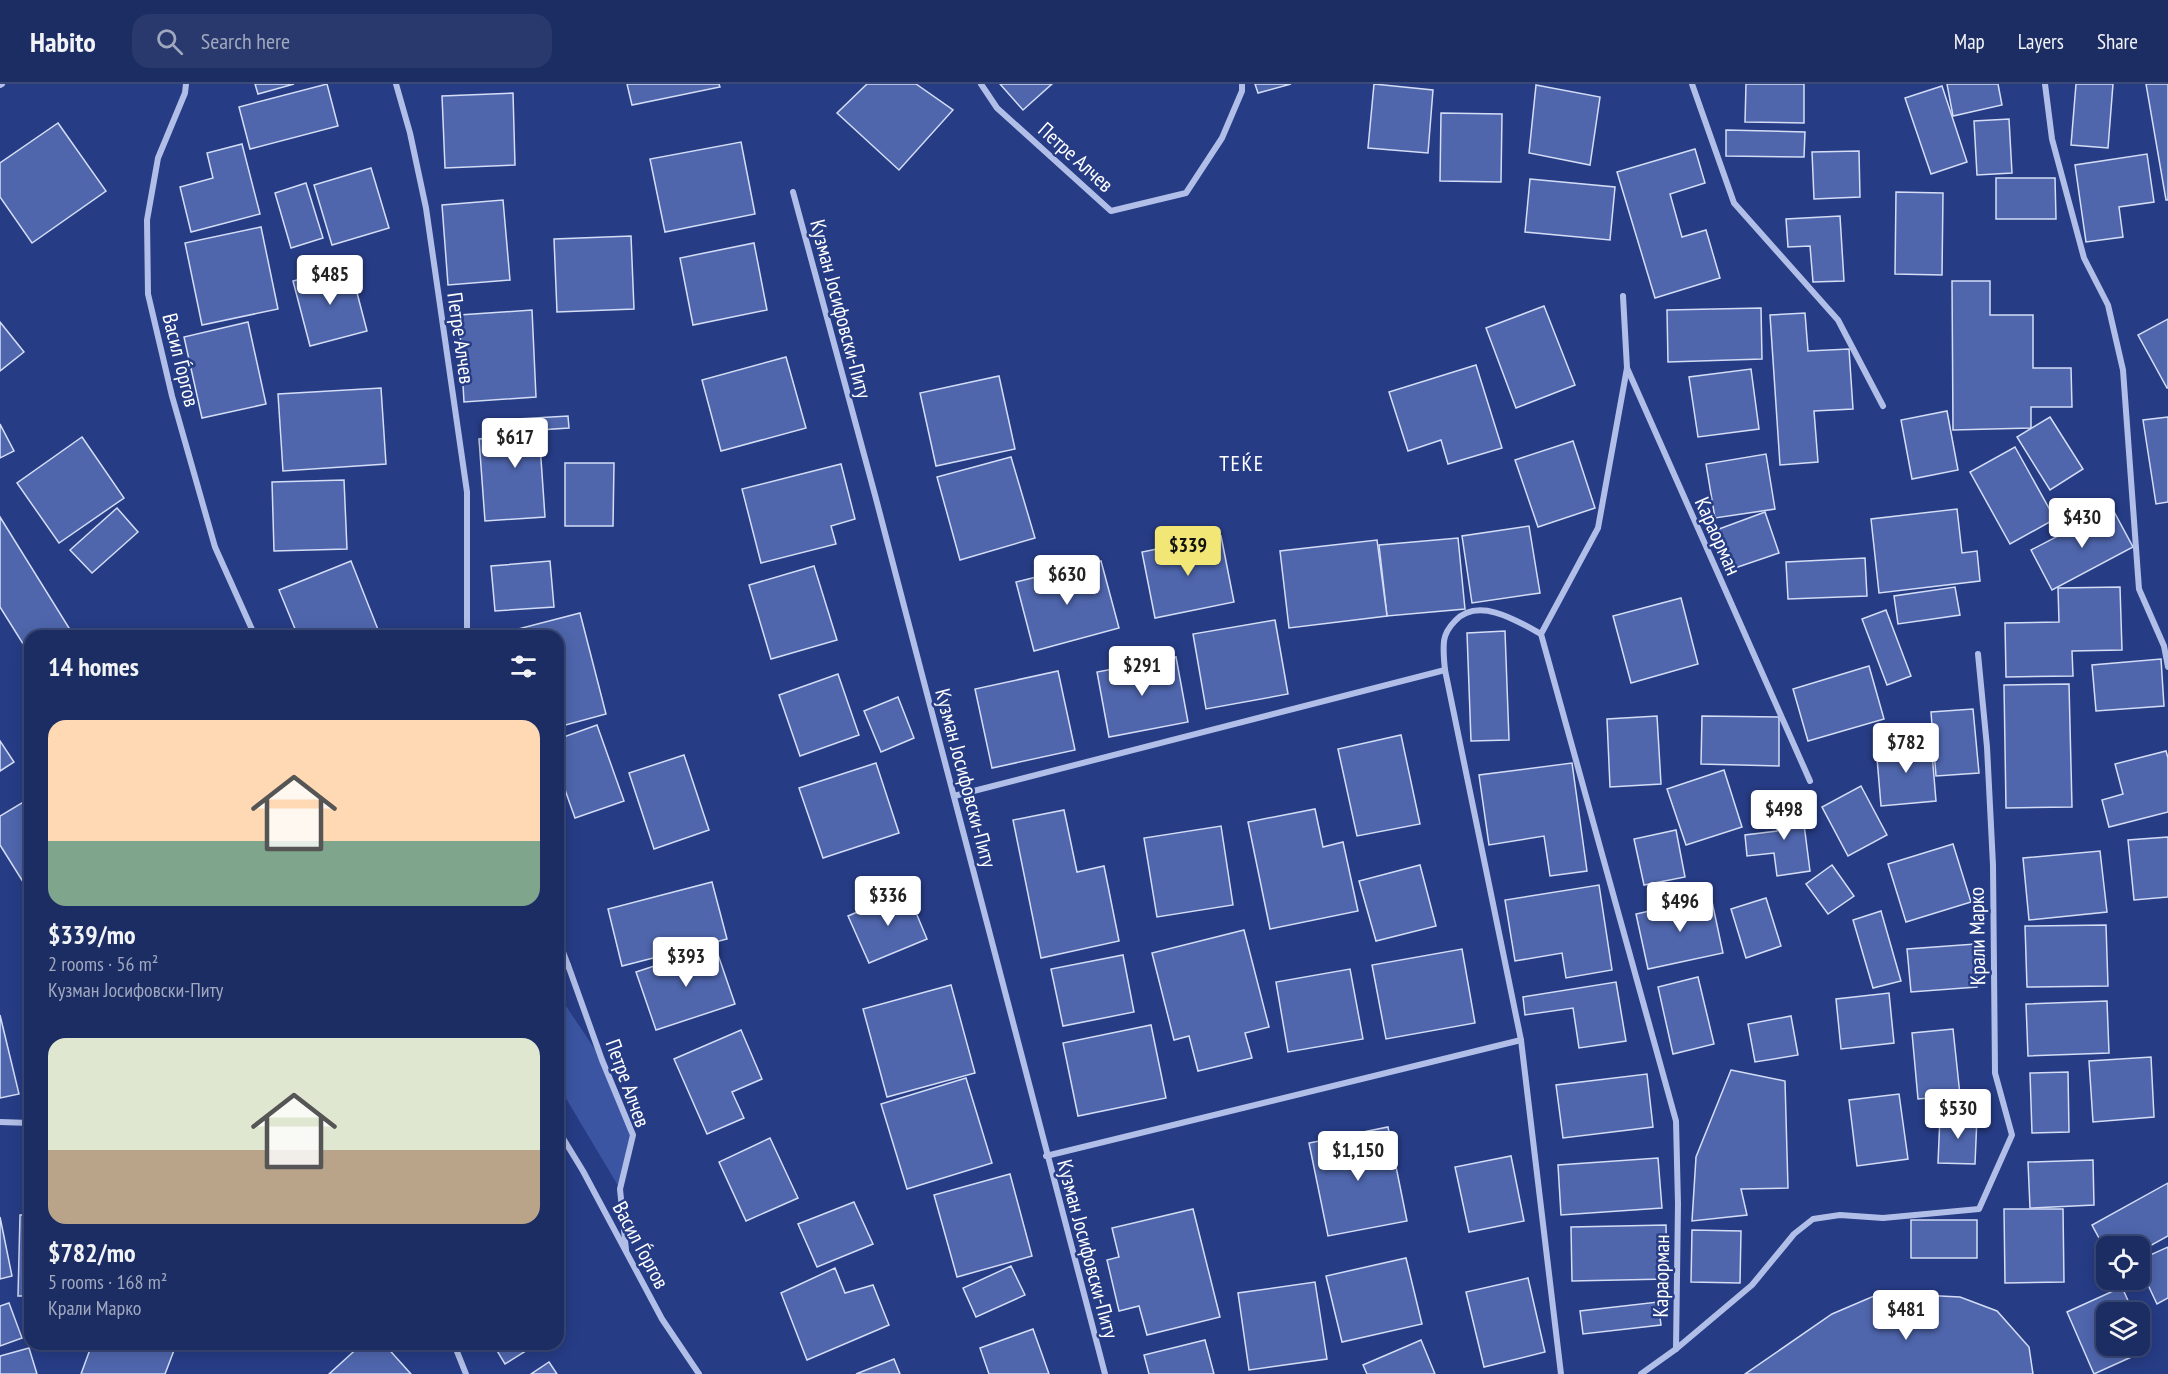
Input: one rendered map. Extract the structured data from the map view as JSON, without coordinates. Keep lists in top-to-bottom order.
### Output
{
  "streets": {
    "street": [
      "Петре Алчев",
      "Кузман Јосифовски-Питу",
      "Васил Ѓоргов",
      "Караорман",
      "Крали Марко"
    ]
  },
  "crossings": [
    ["Петре Алчев", "Васил Ѓоргов"],
    ["Караорман", "Крали Марко"]
  ],
  "districts": ["ТЕЌЕ"],
  "page": {
    "header": "Habito",
    "search": "Search here",
    "nav": ["Map", "Layers", "Share"],
    "price": [
      "$485",
      "$617",
      "$430",
      "$339",
      "$630",
      "$291",
      "$782",
      "$498",
      "$336",
      "$496",
      "$393",
      "$530",
      "$1,150",
      "$481"
    ],
    "heading": "14 homes",
    "list": [
      {
        "name": "$339/mo",
        "note": "2 rooms · 56 m² · Кузман Јосифовски-Питу"
      },
      {
        "name": "$782/mo",
        "note": "5 rooms · 168 m² · Крали Марко"
      }
    ]
  }
}
